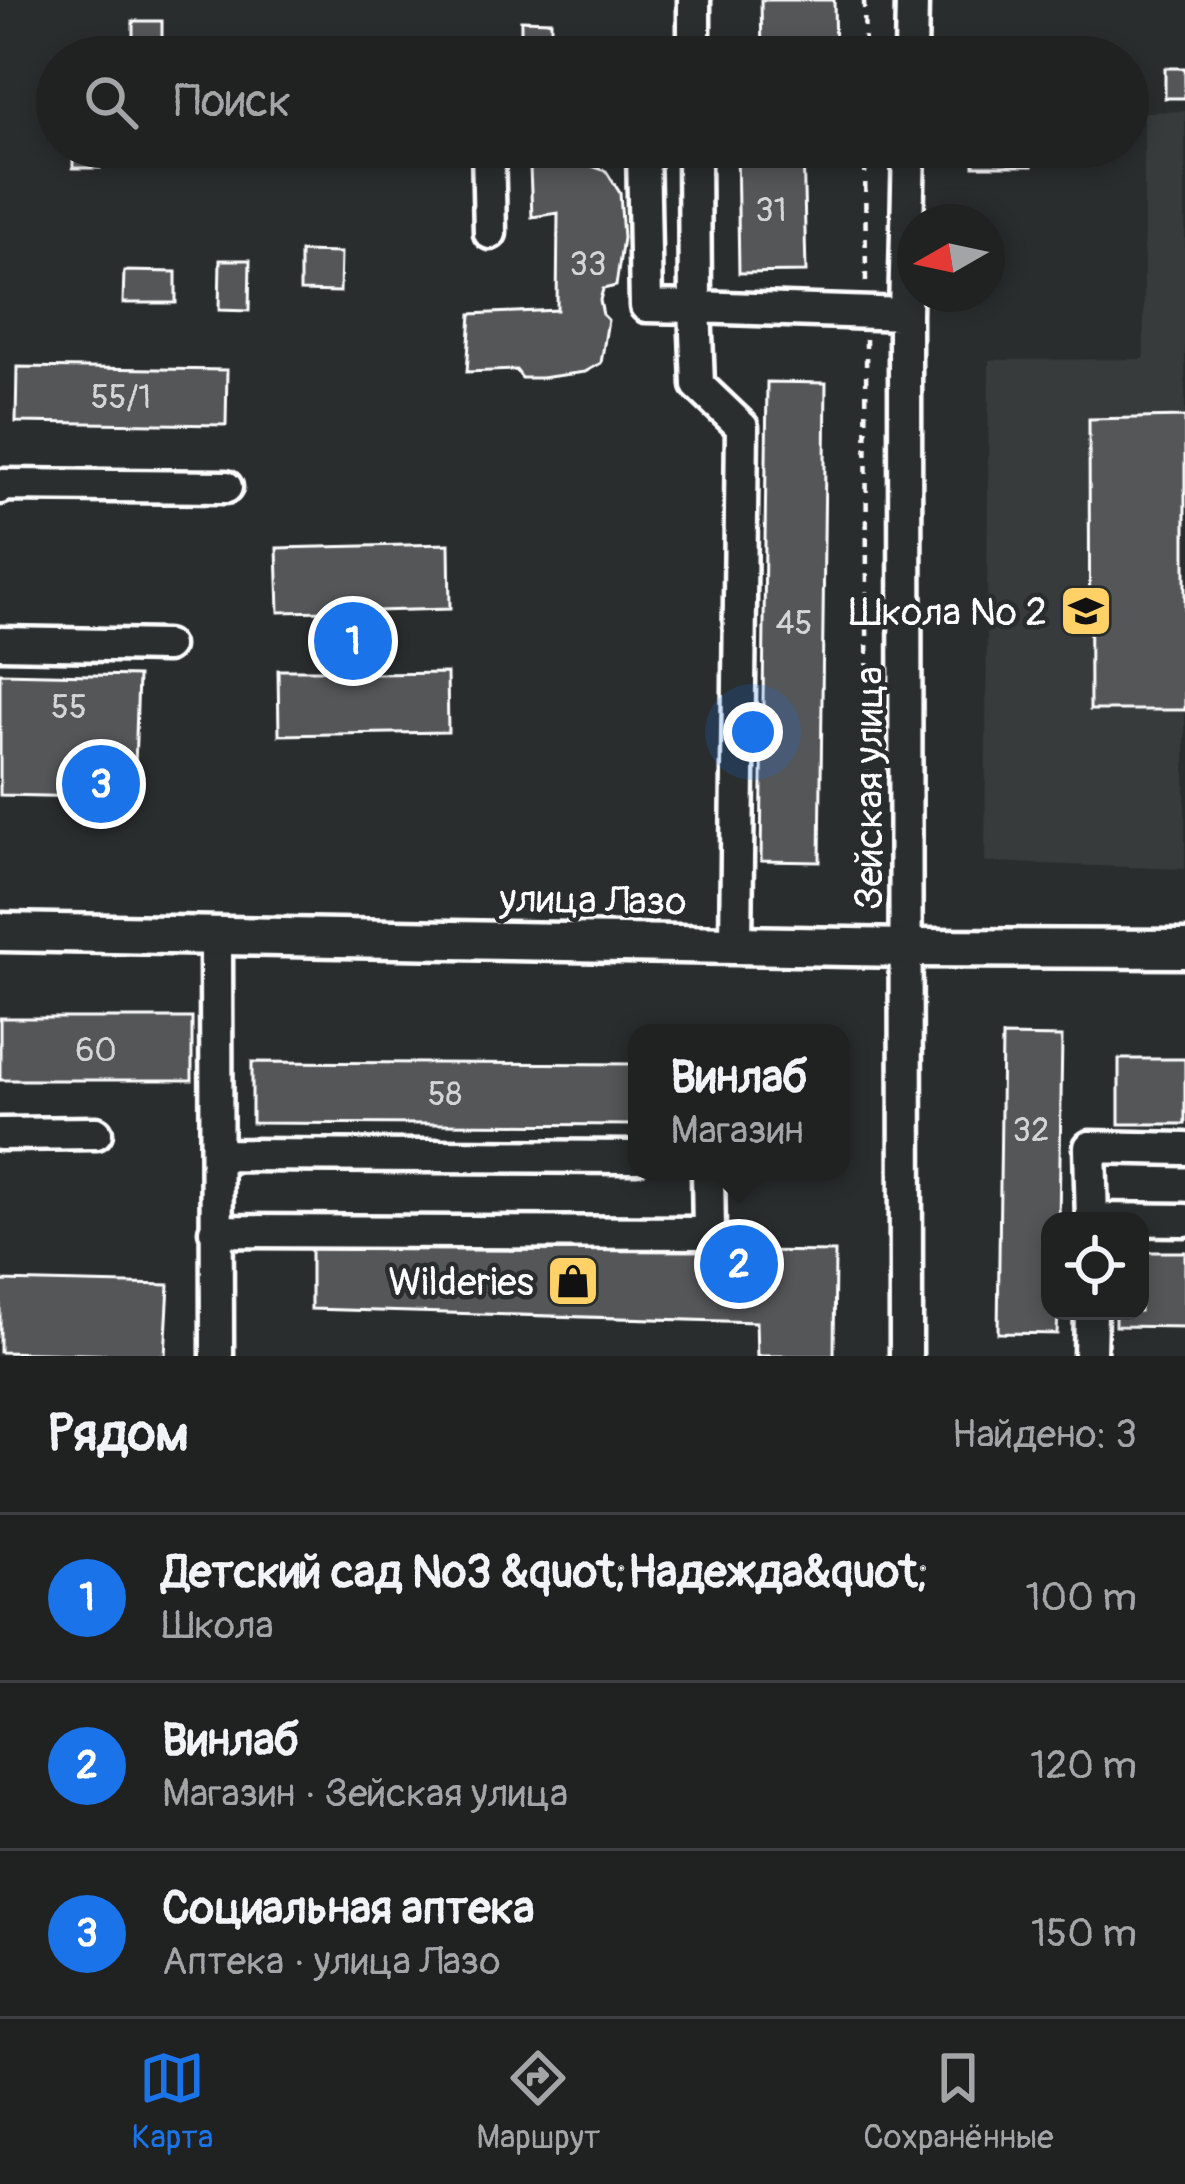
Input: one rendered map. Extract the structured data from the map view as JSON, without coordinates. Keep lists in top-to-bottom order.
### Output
{
  "streets": {
    "main road": ["улица Лазо"],
    "street": ["Зейская улица"]
  },
  "crossings": [
    ["Зейская улица", "улица Лазо"]
  ],
  "places": {
    "school or university": ["Школа № 2"],
    "shop": ["Wilderies"]
  },
  "house_numbers": [
    "31",
    "33",
    "55/1",
    "45",
    "55",
    "60",
    "58",
    "32"
  ],
  "north": "left",
  "page": {
    "search": "Поиск",
    "pins": ["1", "3", "2"],
    "popup": ["Винлаб", "Магазин"],
    "heading": ["Рядом", "Найдено: 3"],
    "list": [
      {
        "mark": "1",
        "name": "Детский сад №3 &quot;Надежда&quot;",
        "note": "Школа",
        "value": "100 m"
      },
      {
        "mark": "2",
        "name": "Винлаб",
        "note": "Магазин · Зейская улица",
        "value": "120 m"
      },
      {
        "mark": "3",
        "name": "Социальная аптека",
        "note": "Аптека · улица Лазо",
        "value": "150 m"
      }
    ],
    "nav": ["Карта", "Маршрут", "Сохранённые"]
  }
}
